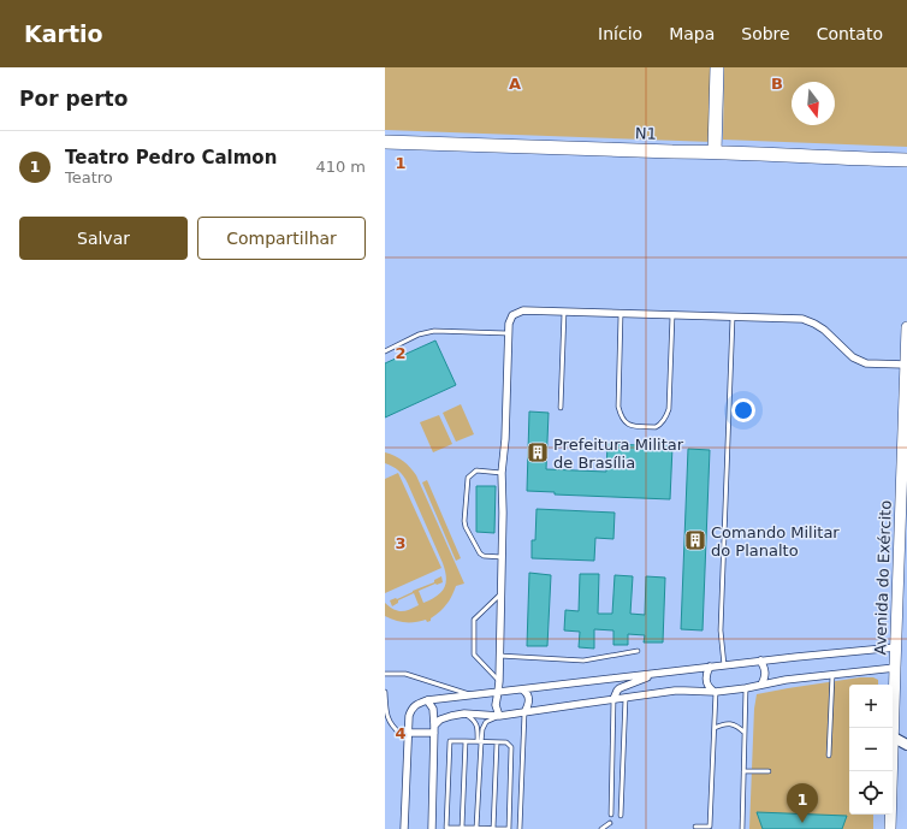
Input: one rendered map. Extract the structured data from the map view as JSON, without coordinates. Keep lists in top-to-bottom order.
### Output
{
  "streets": {
    "highway": ["N1"],
    "main road": ["Avenida do Exército"]
  },
  "places": {
    "building": ["Prefeitura Militar de Brasília", "Comando Militar do Planalto"]
  },
  "north": "bottom",
  "page": {
    "header": "Kartio",
    "nav": [
      "Início",
      "Mapa",
      "Sobre",
      "Contato"
    ],
    "heading": "Por perto",
    "list": [
      {
        "mark": "1",
        "name": "Teatro Pedro Calmon",
        "note": "Teatro",
        "value": "410 m"
      }
    ],
    "buttons": ["Salvar", "Compartilhar"],
    "map_buttons": ["+", "−"],
    "pins": "1"
  },
  "grid": {
    "columns": ["A", "B"],
    "rows": [
      "1",
      "2",
      "3",
      "4"
    ]
  }
}
